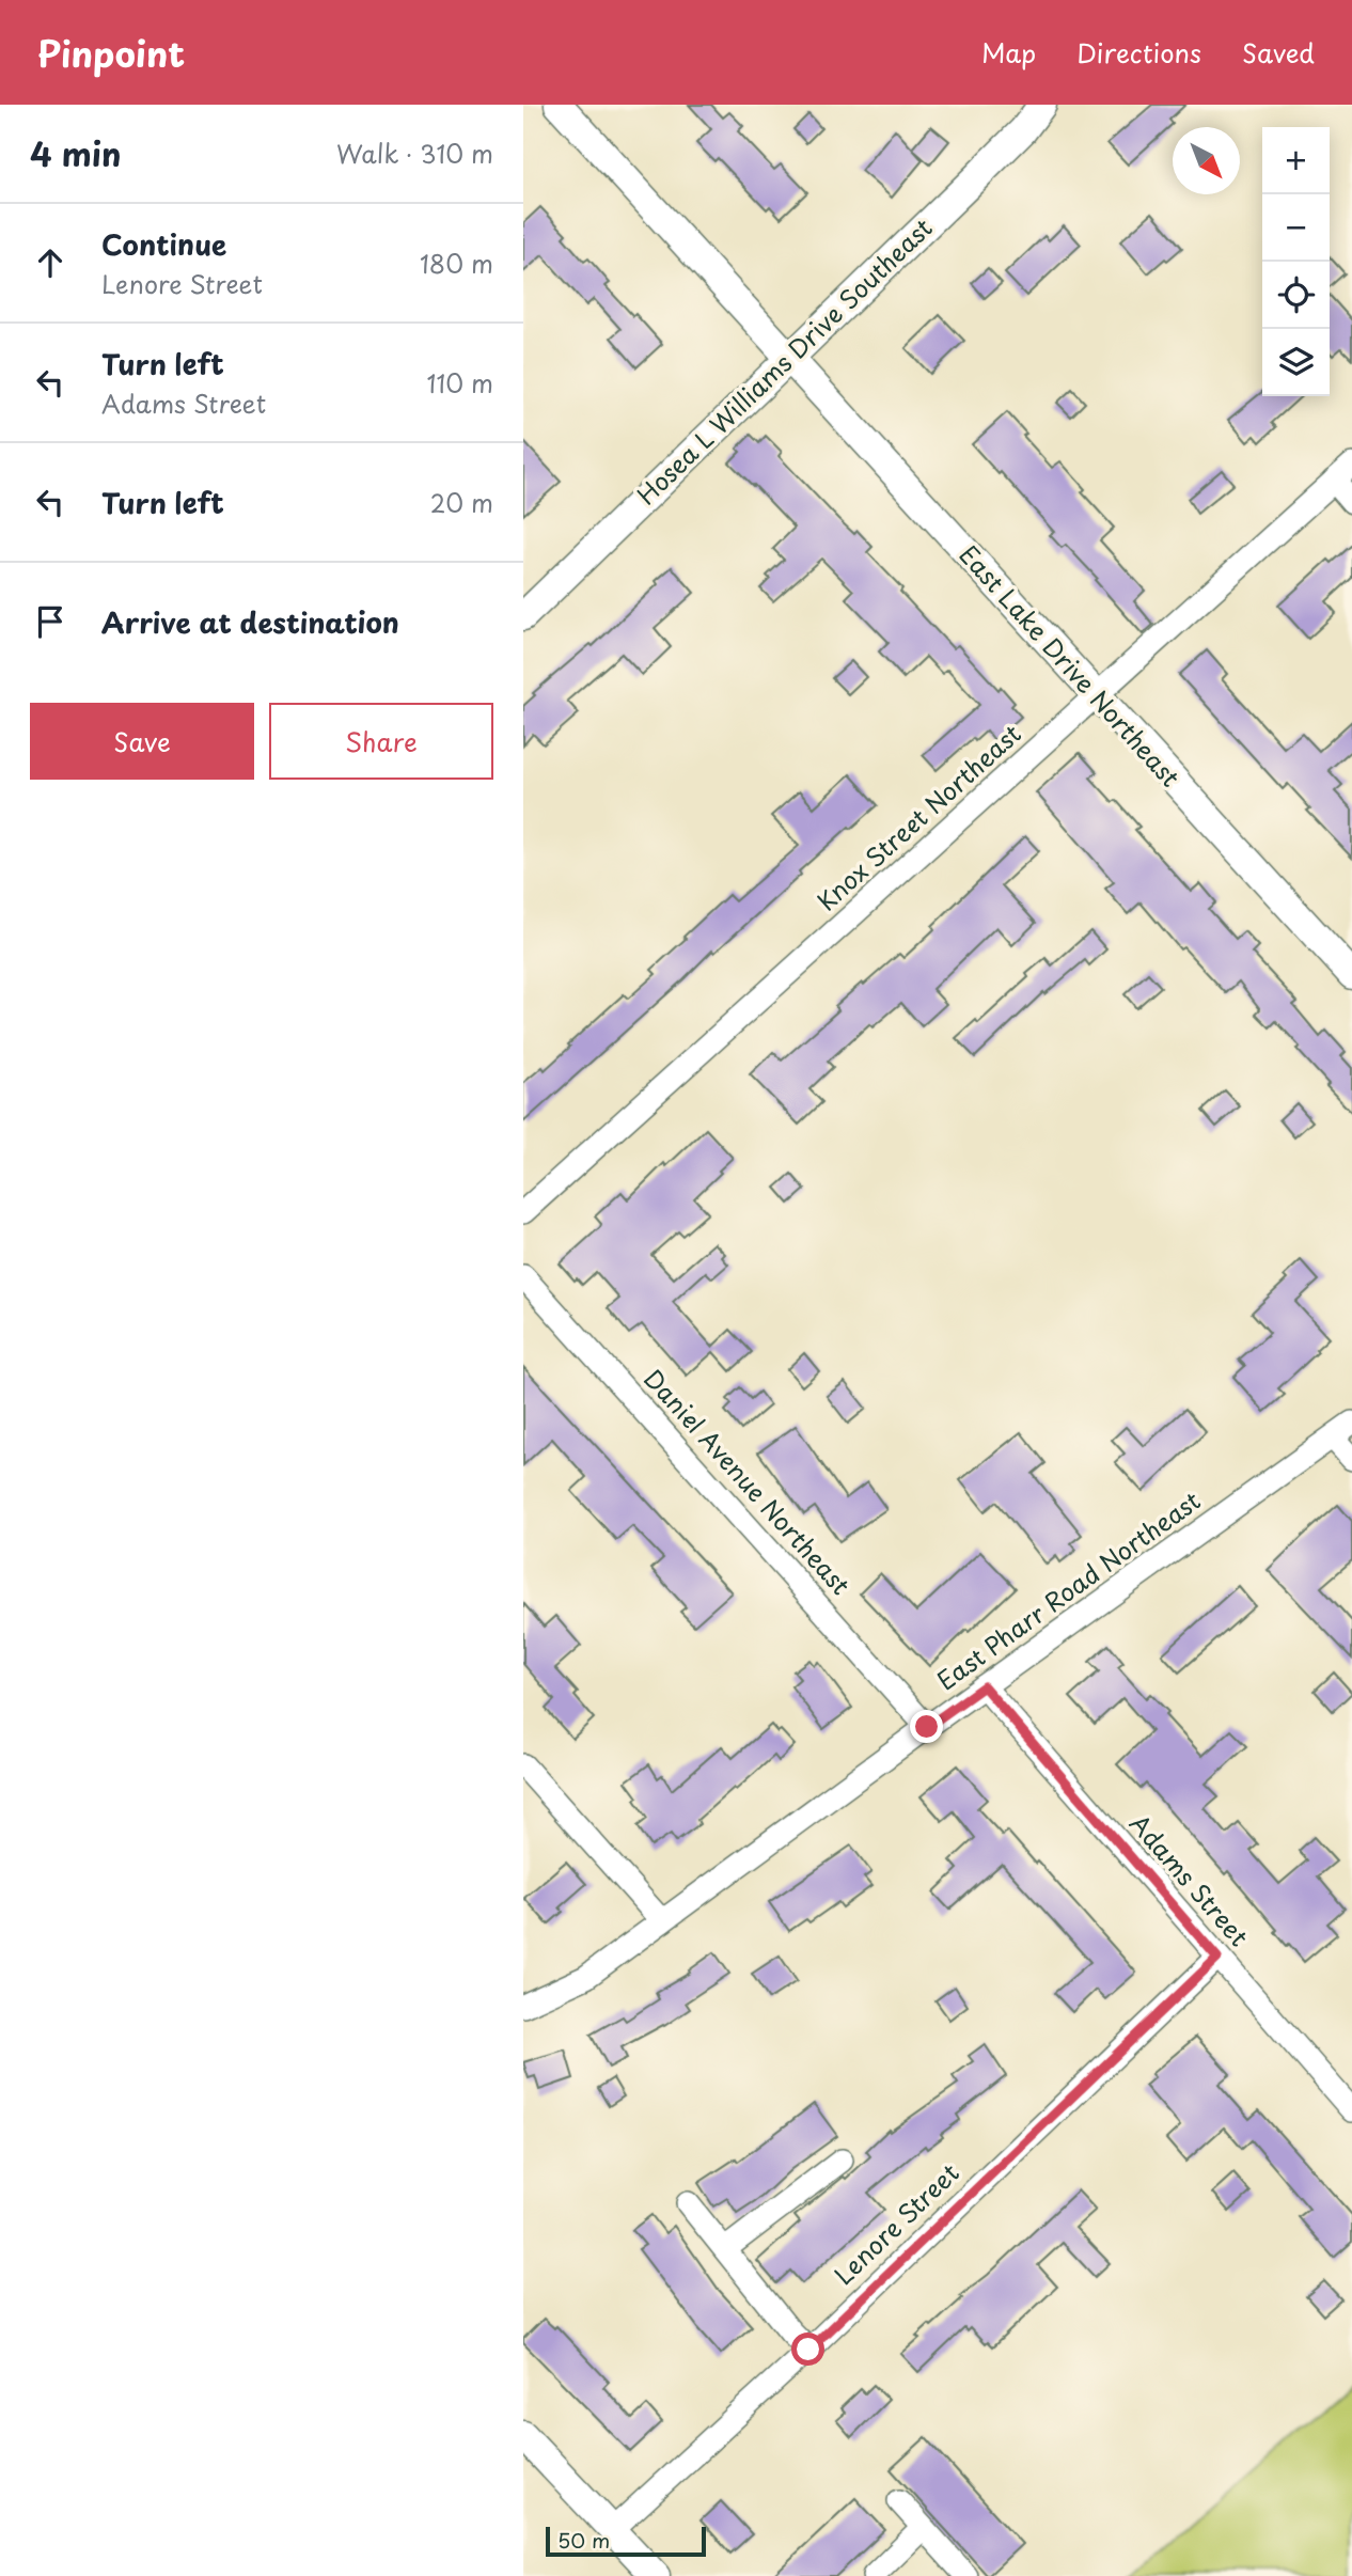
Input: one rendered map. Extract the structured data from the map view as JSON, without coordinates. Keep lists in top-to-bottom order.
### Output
{
  "streets": {
    "street": [
      "Hosea L Williams Drive Southeast",
      "East Lake Drive Northeast",
      "Knox Street Northeast",
      "Daniel Avenue Northeast",
      "East Pharr Road Northeast",
      "Adams Street",
      "Lenore Street"
    ]
  },
  "crossings": [
    ["Hosea L Williams Drive Southeast", "East Lake Drive Northeast"],
    ["East Lake Drive Northeast", "Knox Street Northeast"],
    ["Daniel Avenue Northeast", "East Pharr Road Northeast"],
    ["East Pharr Road Northeast", "Adams Street"],
    ["Adams Street", "Lenore Street"]
  ],
  "scale_bar": "50 m",
  "north": "bottom right",
  "page": {
    "header": "Pinpoint",
    "nav": ["Map", "Directions", "Saved"],
    "heading": ["4 min", "Walk · 310 m"],
    "map_buttons": ["+", "−"],
    "list": [
      ["Continue", "Lenore Street", "180 m"],
      ["Turn left", "Adams Street", "110 m"],
      ["Turn left", "20 m"],
      "Arrive at destination"
    ],
    "buttons": ["Save", "Share"],
    "scale": "50 m"
  }
}
